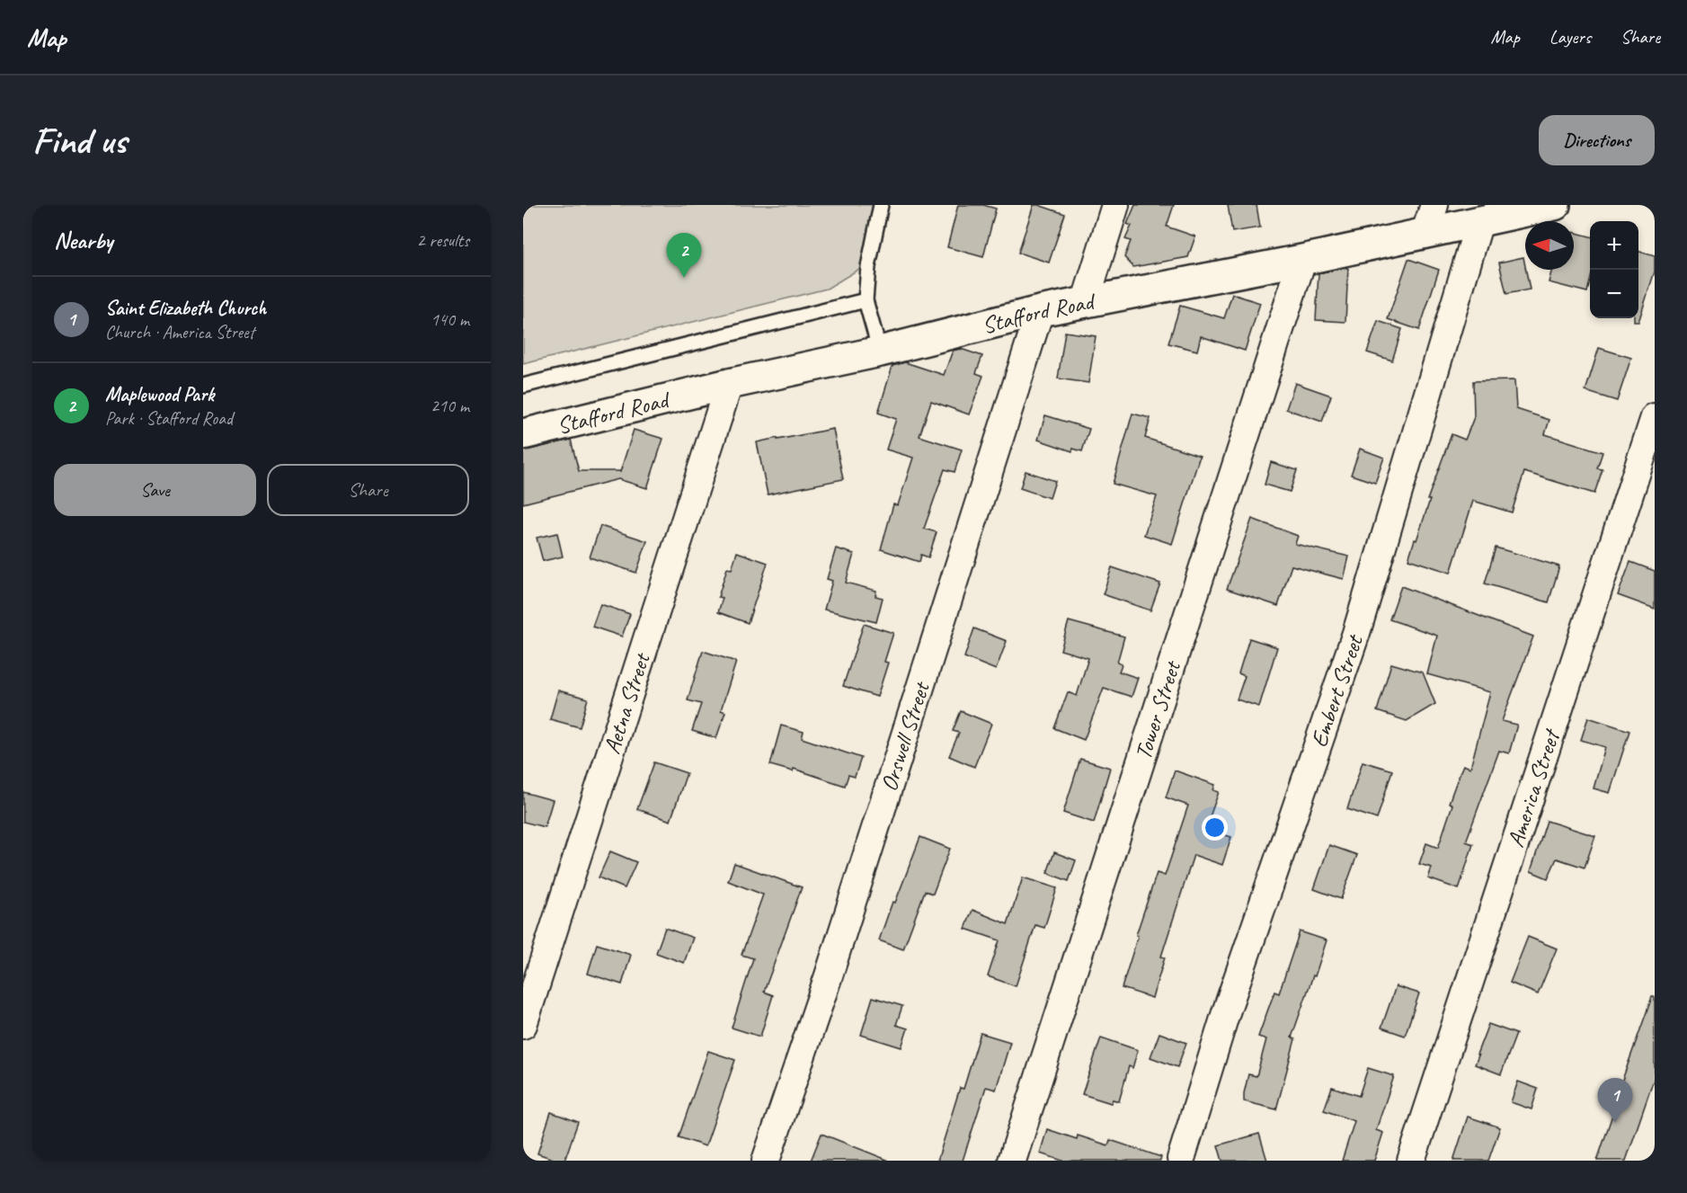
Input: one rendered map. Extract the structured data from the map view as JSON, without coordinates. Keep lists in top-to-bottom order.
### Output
{
  "streets": {
    "street": [
      "Stafford Road",
      "Embert Street",
      "Aetna Street",
      "Tower Street",
      "Orswell Street",
      "America Street"
    ]
  },
  "crossings": [
    ["Stafford Road", "Embert Street"],
    ["Stafford Road", "Aetna Street"],
    ["Stafford Road", "Tower Street"],
    ["Stafford Road", "Orswell Street"]
  ],
  "north": "left",
  "page": {
    "header": "Map",
    "nav": ["Map", "Layers", "Share"],
    "buttons": [
      "Directions",
      ["Save", "Share"]
    ],
    "title": "Find us",
    "heading": ["Nearby", "2 results"],
    "map_buttons": ["+", "−"],
    "pins": ["2", "1"],
    "list": [
      {
        "mark": "1",
        "name": "Saint Elizabeth Church",
        "note": "Church · America Street",
        "value": "140 m"
      },
      {
        "mark": "2",
        "name": "Maplewood Park",
        "note": "Park · Stafford Road",
        "value": "210 m"
      }
    ]
  }
}
